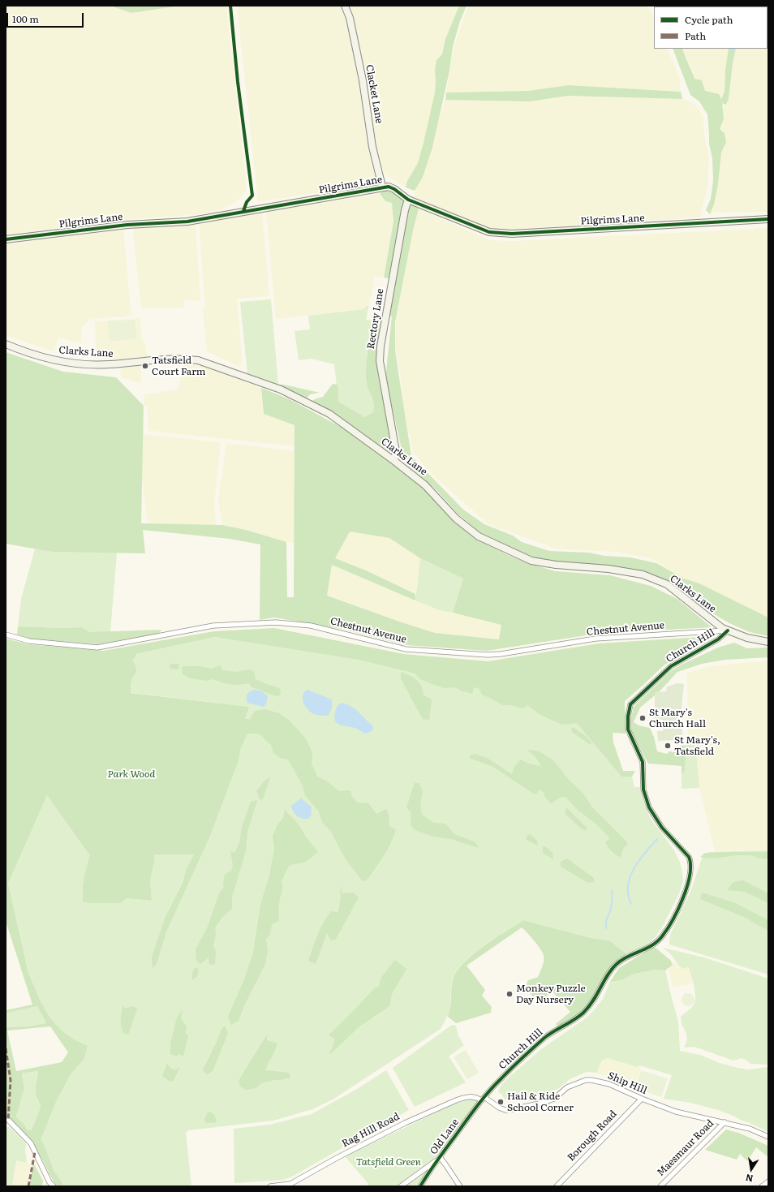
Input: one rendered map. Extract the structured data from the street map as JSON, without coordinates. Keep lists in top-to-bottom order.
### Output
{
  "streets": {
    "street": [
      "Clacket Lane",
      "Pilgrims Lane",
      "Rectory Lane",
      "Clarks Lane",
      "Chestnut Avenue",
      "Church Hill",
      "Ship Hill",
      "Rag Hill Road",
      "Borough Road",
      "Old Lane",
      "Maesmaur Road"
    ]
  },
  "crossings": [
    ["Clacket Lane", "Pilgrims Lane"],
    ["Pilgrims Lane", "Rectory Lane"],
    ["Rectory Lane", "Clarks Lane"],
    ["Clarks Lane", "Chestnut Avenue"],
    ["Clarks Lane", "Church Hill"],
    ["Chestnut Avenue", "Church Hill"],
    ["Church Hill", "Ship Hill"],
    ["Church Hill", "Rag Hill Road"],
    ["Church Hill", "Old Lane"],
    ["Ship Hill", "Rag Hill Road"],
    ["Ship Hill", "Borough Road"],
    ["Ship Hill", "Old Lane"],
    ["Ship Hill", "Maesmaur Road"],
    ["Rag Hill Road", "Old Lane"]
  ],
  "parks": ["Park Wood", "Tatsfield Green"],
  "places": [
    "Tatsfield Court Farm",
    "St Mary's Church Hall",
    "St Mary's, Tatsfield",
    "Monkey Puzzle Day Nursery",
    "Hail & Ride School Corner"
  ],
  "legend": ["Cycle path", "Path"],
  "scale_bar": "100 m",
  "north": "bottom"
}
